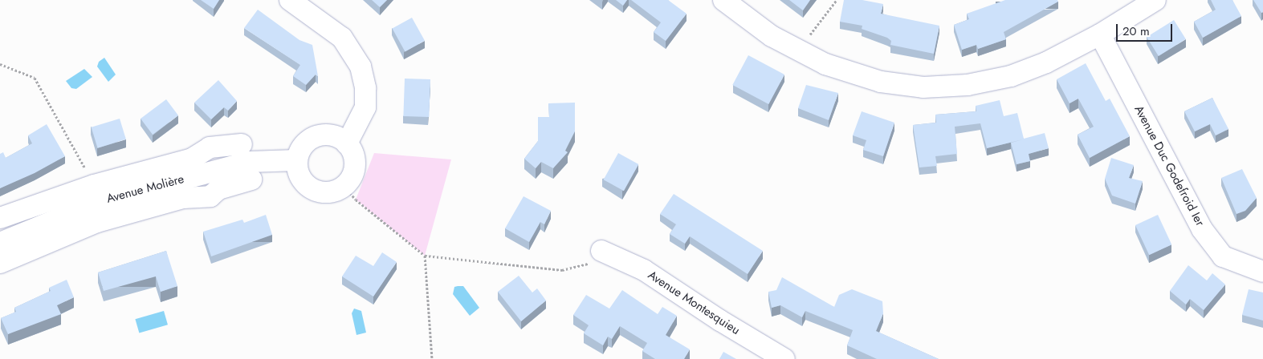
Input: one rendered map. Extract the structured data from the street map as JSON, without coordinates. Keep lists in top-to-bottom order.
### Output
{
  "streets": {
    "street": ["Avenue Duc Godefroid Ier", "Avenue Molière", "Avenue Montesquieu"]
  },
  "scale_bar": "20 m"
}
